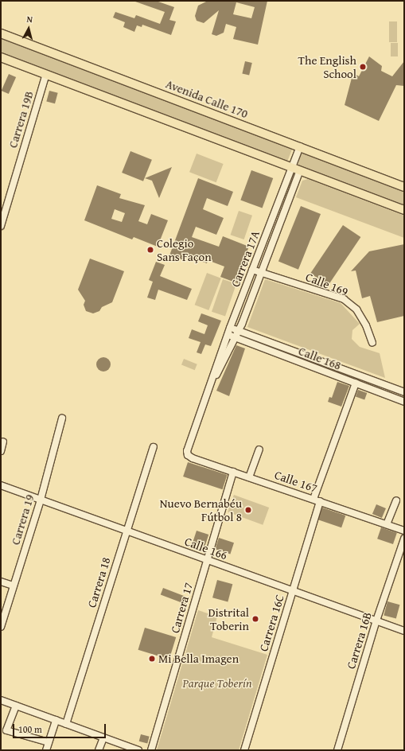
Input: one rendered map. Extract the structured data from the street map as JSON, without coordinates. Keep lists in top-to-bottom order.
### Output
{
  "streets": {
    "main road": ["Avenida Calle 170"],
    "street": [
      "Carrera 19B",
      "Carrera 17A",
      "Calle 169",
      "Calle 168",
      "Calle 167",
      "Carrera 19",
      "Calle 166",
      "Carrera 18",
      "Carrera 17",
      "Carrera 16C",
      "Carrera 16B"
    ]
  },
  "crossings": [
    ["Avenida Calle 170", "Carrera 17A"],
    ["Carrera 17A", "Calle 169"],
    ["Carrera 17A", "Calle 168"],
    ["Carrera 17A", "Calle 167"],
    ["Calle 168", "Carrera 16C"],
    ["Calle 167", "Carrera 17"],
    ["Calle 167", "Carrera 16C"],
    ["Carrera 19", "Calle 166"],
    ["Calle 166", "Carrera 18"],
    ["Calle 166", "Carrera 17"],
    ["Calle 166", "Carrera 16C"],
    ["Calle 166", "Carrera 16B"]
  ],
  "parks": ["Parque Toberín"],
  "places": [
    "The English School",
    "Colegio Sans Façon",
    "Nuevo Bernabéu Fútbol 8",
    "Distrital Toberin",
    "Mi Bella Imagen"
  ],
  "scale_bar": "100 m",
  "north": "top"
}
